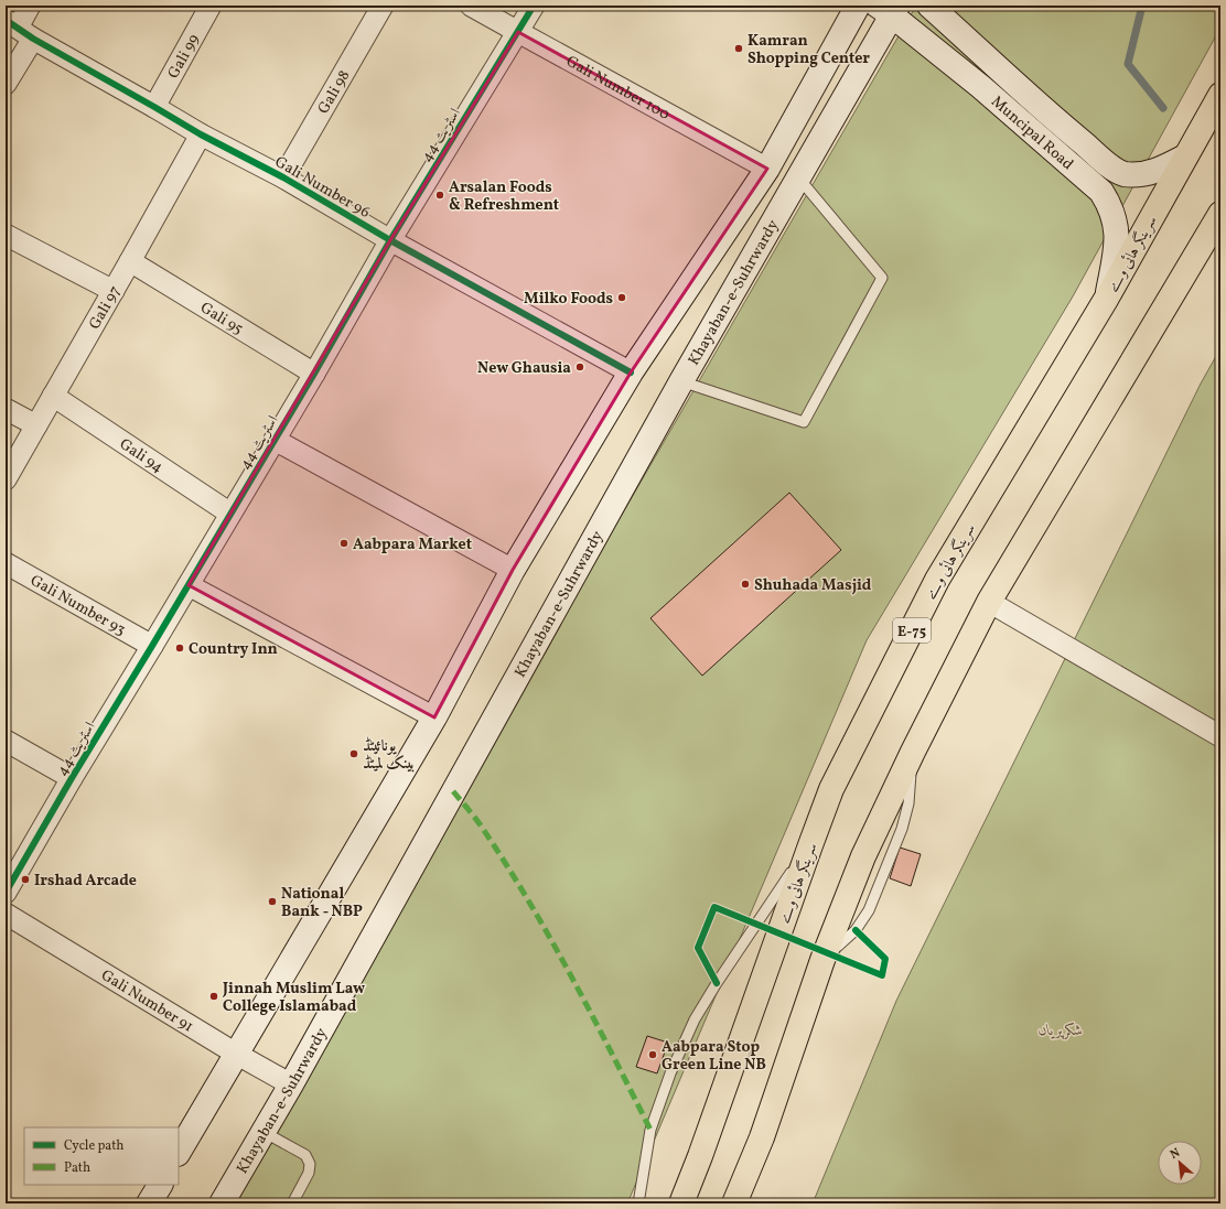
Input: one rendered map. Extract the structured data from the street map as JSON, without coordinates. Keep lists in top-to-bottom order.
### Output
{
  "streets": {
    "highway": ["سرینگر ہائی وے", "E-75"],
    "main road": ["Muncipal Road", "Khayaban-e-Suhrwardy"],
    "street": [
      "Gali 99",
      "Gali Number 100",
      "Gali 98",
      "اسٹریٹ 44",
      "Gali Number 96",
      "Gali 97",
      "Gali 95",
      "Gali 94",
      "Gali Number 93",
      "Gali Number 91"
    ]
  },
  "crossings": [
    ["Gali 99", "Gali Number 96"],
    ["Gali Number 100", "اسٹریٹ 44"],
    ["Gali 98", "Gali Number 96"],
    ["Muncipal Road", "سرینگر ہائی وے"],
    ["Muncipal Road", "Khayaban-e-Suhrwardy"],
    ["اسٹریٹ 44", "Gali Number 96"],
    ["اسٹریٹ 44", "Gali 95"],
    ["اسٹریٹ 44", "Gali 94"],
    ["اسٹریٹ 44", "Gali Number 93"],
    ["Gali Number 96", "Gali 97"],
    ["Khayaban-e-Suhrwardy", "Gali Number 91"],
    ["Gali 97", "Gali 95"],
    ["Gali 97", "Gali 94"]
  ],
  "parks": ["شکرپریاں"],
  "places": [
    "Kamran Shopping Center",
    "Arsalan Foods & Refreshment",
    "Milko Foods",
    "New Ghausia",
    "Aabpara Market",
    "Shuhada Masjid",
    "Country Inn",
    "یونائیٹڈ بینک لمیٹڈ",
    "Irshad Arcade",
    "National Bank - NBP",
    "Jinnah Muslim Law College Islamabad",
    "Aabpara Stop Green Line NB"
  ],
  "legend": ["Cycle path", "Path"],
  "north": "top left"
}
